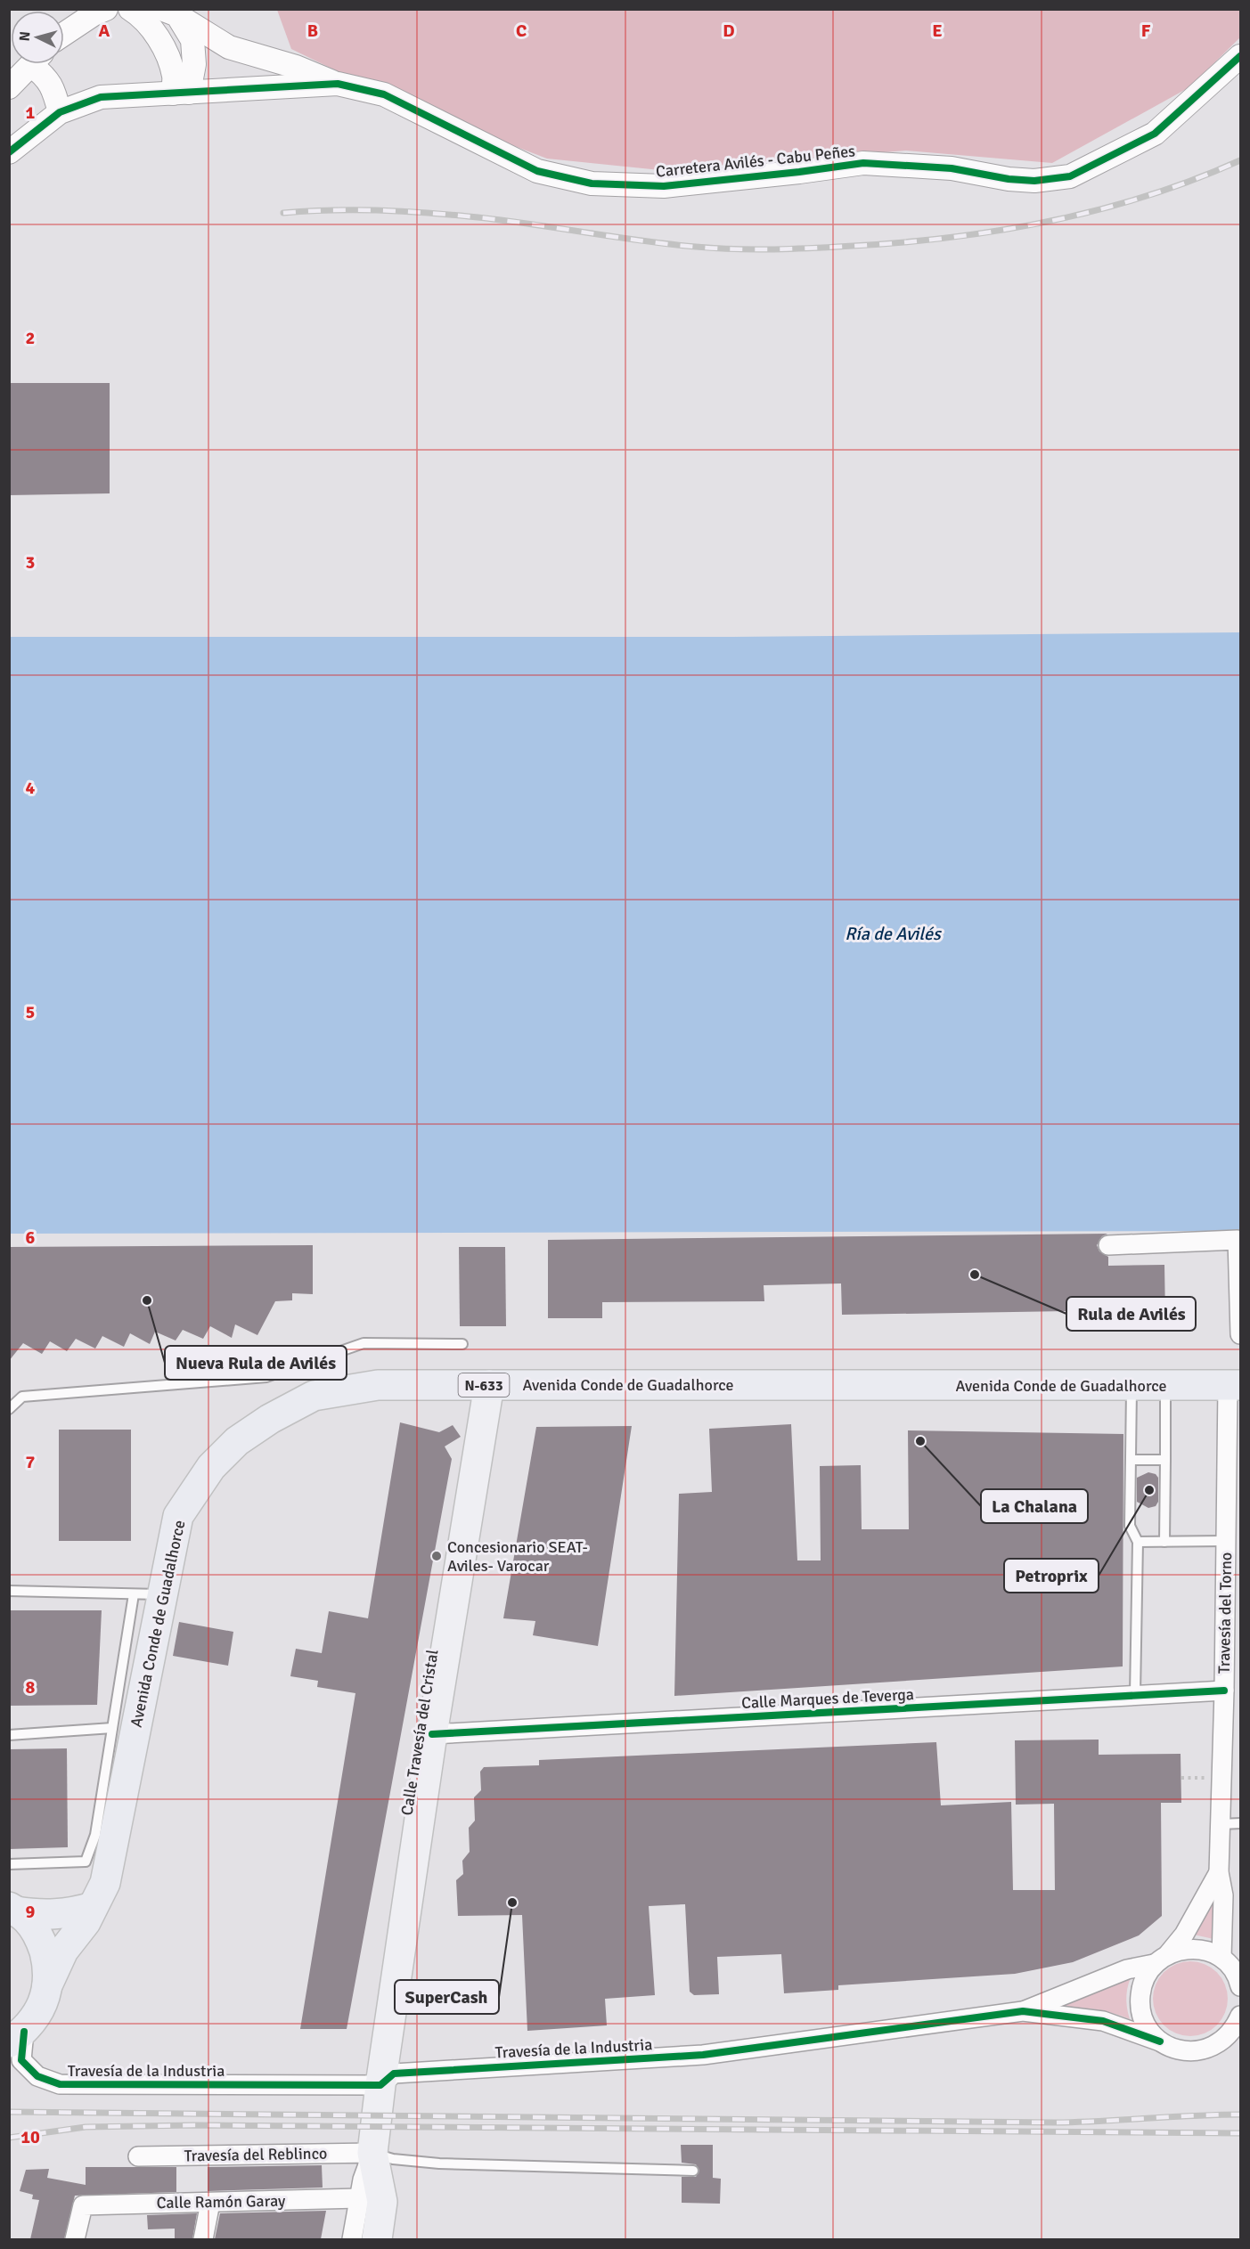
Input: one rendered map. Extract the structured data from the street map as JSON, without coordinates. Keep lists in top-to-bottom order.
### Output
{
  "streets": {
    "highway": ["N-633", "Avenida Conde de Guadalhorce", "Travesía de la Industria"],
    "main road": ["Calle Travesía del Cristal"],
    "street": [
      "Carretera Avilés - Cabu Peñes",
      "Travesía del Torno",
      "Calle Marques de Teverga",
      "Travesía del Reblinco",
      "Calle Ramón Garay"
    ]
  },
  "crossings": [
    ["Avenida Conde de Guadalhorce", "Travesía del Torno"],
    ["Avenida Conde de Guadalhorce", "Calle Travesía del Cristal"],
    ["Avenida Conde de Guadalhorce", "Travesía de la Industria"],
    ["Travesía del Torno", "Calle Marques de Teverga"],
    ["Travesía del Torno", "Travesía de la Industria"],
    ["Calle Marques de Teverga", "Calle Travesía del Cristal"],
    ["Calle Travesía del Cristal", "Travesía de la Industria"],
    ["Calle Travesía del Cristal", "Travesía del Reblinco"],
    ["Calle Travesía del Cristal", "Calle Ramón Garay"]
  ],
  "water": ["Ría de Avilés"],
  "places": [
    "Rula de Avilés",
    "Nueva Rula de Avilés",
    "La Chalana",
    "Petroprix",
    "Concesionario SEAT- Aviles- Varocar",
    "SuperCash"
  ],
  "north": "left",
  "grid": {
    "columns": [
      "A",
      "B",
      "C",
      "D",
      "E",
      "F"
    ],
    "rows": [
      "1",
      "2",
      "3",
      "4",
      "5",
      "6",
      "7",
      "8",
      "9",
      "10"
    ]
  }
}
